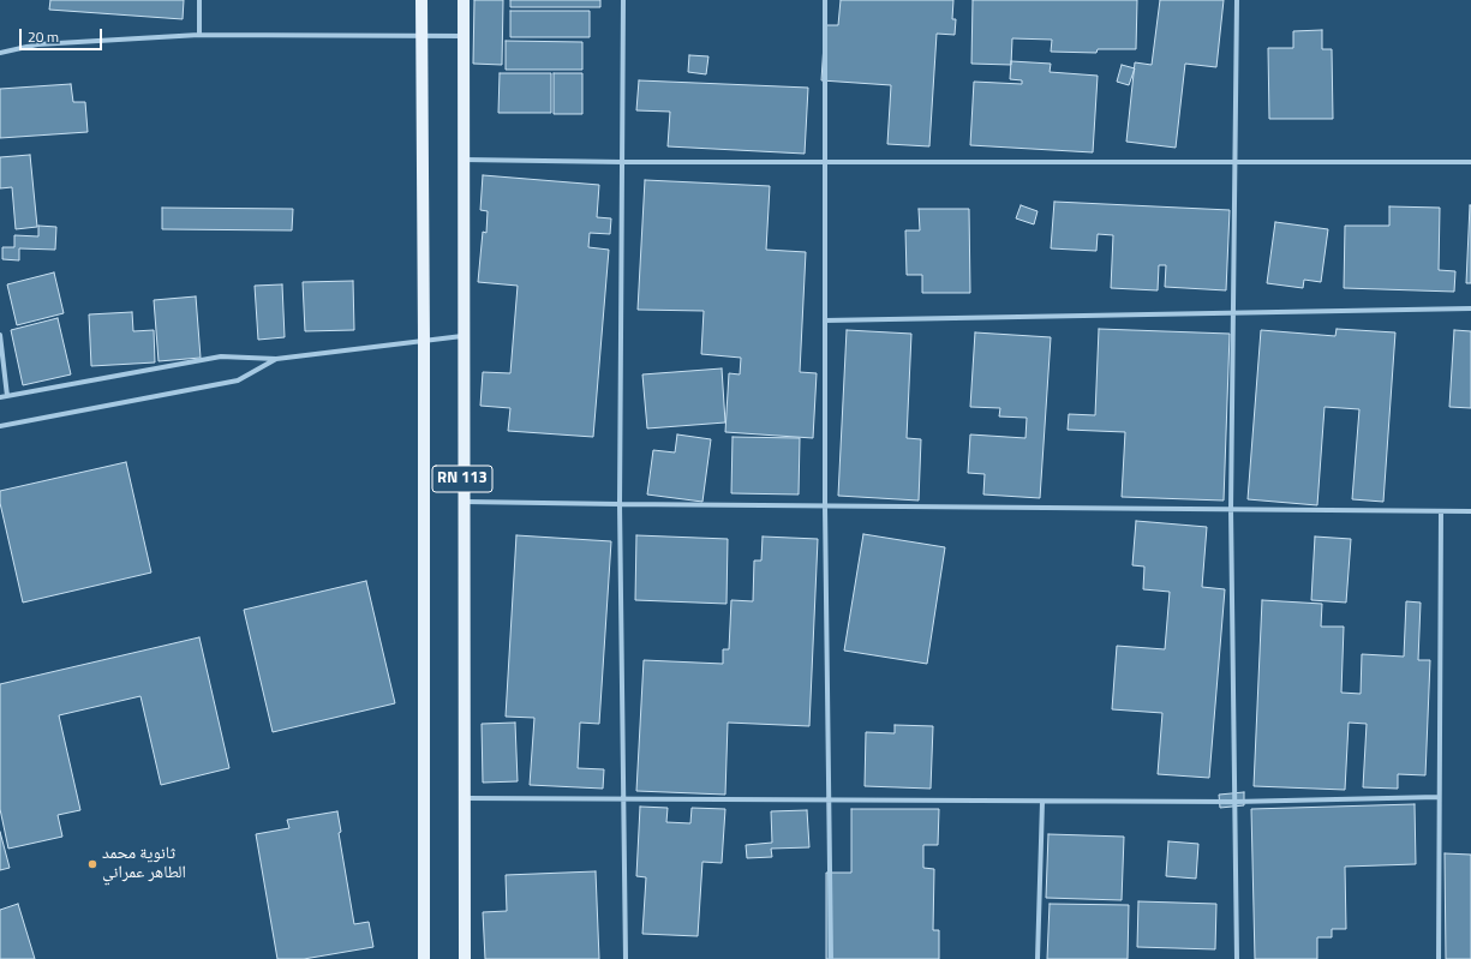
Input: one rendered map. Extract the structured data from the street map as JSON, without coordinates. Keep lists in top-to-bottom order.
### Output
{
  "streets": {
    "main road": ["RN 113"]
  },
  "places": ["ثانوية محمد الطاهر عمراني"],
  "scale_bar": "20 m"
}
